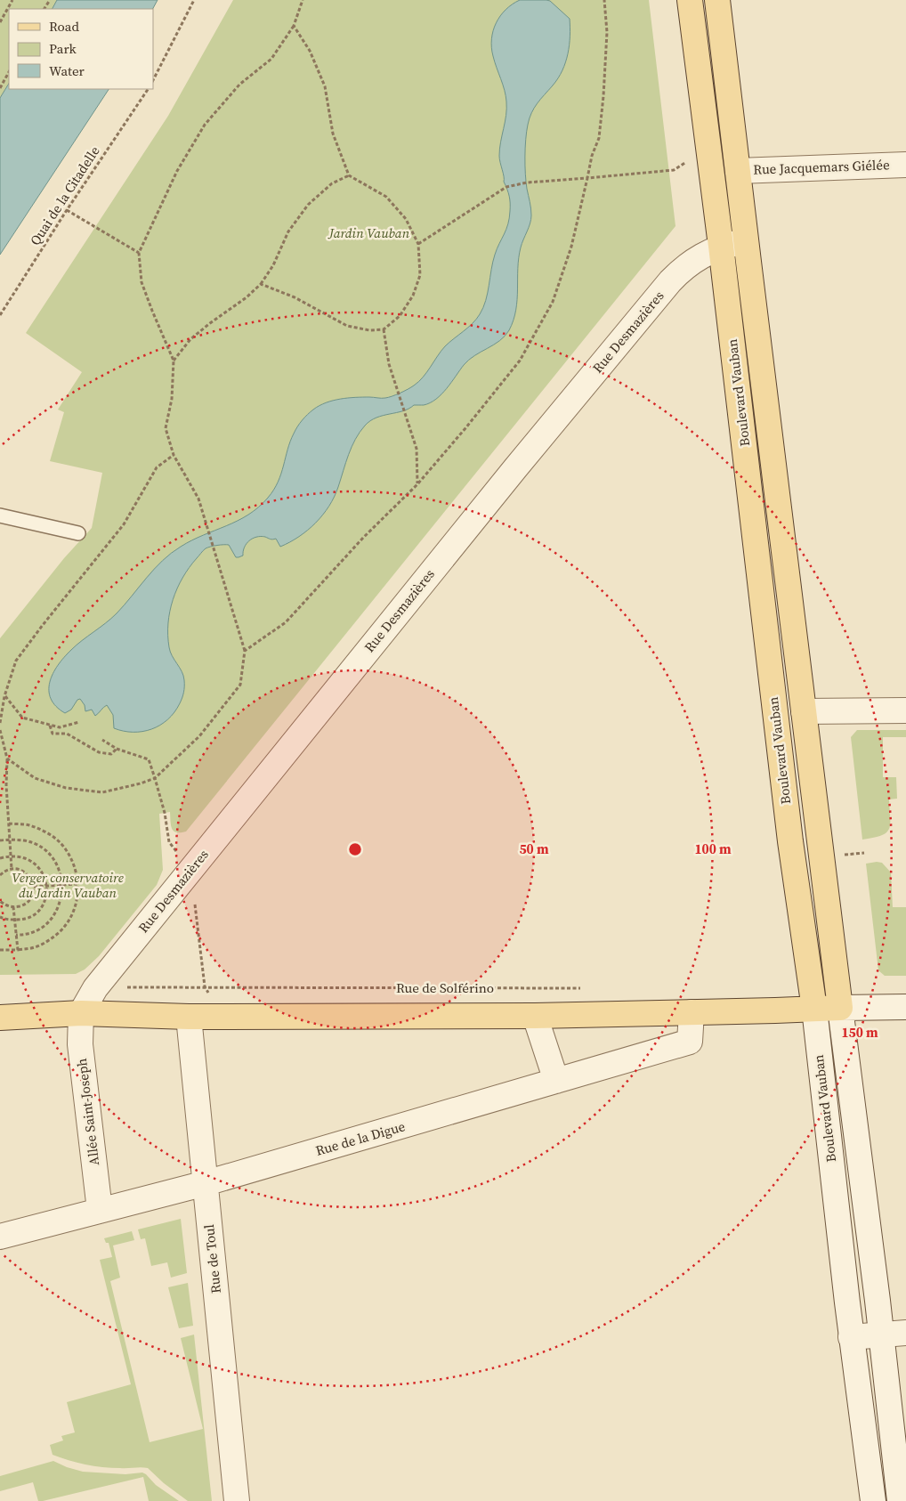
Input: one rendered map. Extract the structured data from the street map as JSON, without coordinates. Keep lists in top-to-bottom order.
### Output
{
  "streets": {
    "main road": ["Boulevard Vauban", "Rue de Solférino"],
    "street": [
      "Rue Jacquemars Giélée",
      "Rue Desmazières",
      "Allée Saint-Joseph",
      "Rue de la Digue",
      "Rue de Toul"
    ],
    "path": ["Quai de la Citadelle"]
  },
  "crossings": [
    ["Rue Jacquemars Giélée", "Boulevard Vauban"],
    ["Rue Desmazières", "Boulevard Vauban"],
    ["Rue Desmazières", "Rue de Solférino"],
    ["Rue Desmazières", "Allée Saint-Joseph"],
    ["Boulevard Vauban", "Rue de Solférino"],
    ["Rue de Solférino", "Allée Saint-Joseph"],
    ["Rue de Solférino", "Rue de la Digue"],
    ["Rue de Solférino", "Rue de Toul"],
    ["Allée Saint-Joseph", "Rue de la Digue"],
    ["Rue de la Digue", "Rue de Toul"]
  ],
  "parks": ["Jardin Vauban", "Verger conservatoire du Jardin Vauban"],
  "legend": ["Road", "Park", "Water"],
  "rings": ["50 m", "100 m", "150 m"]
}
